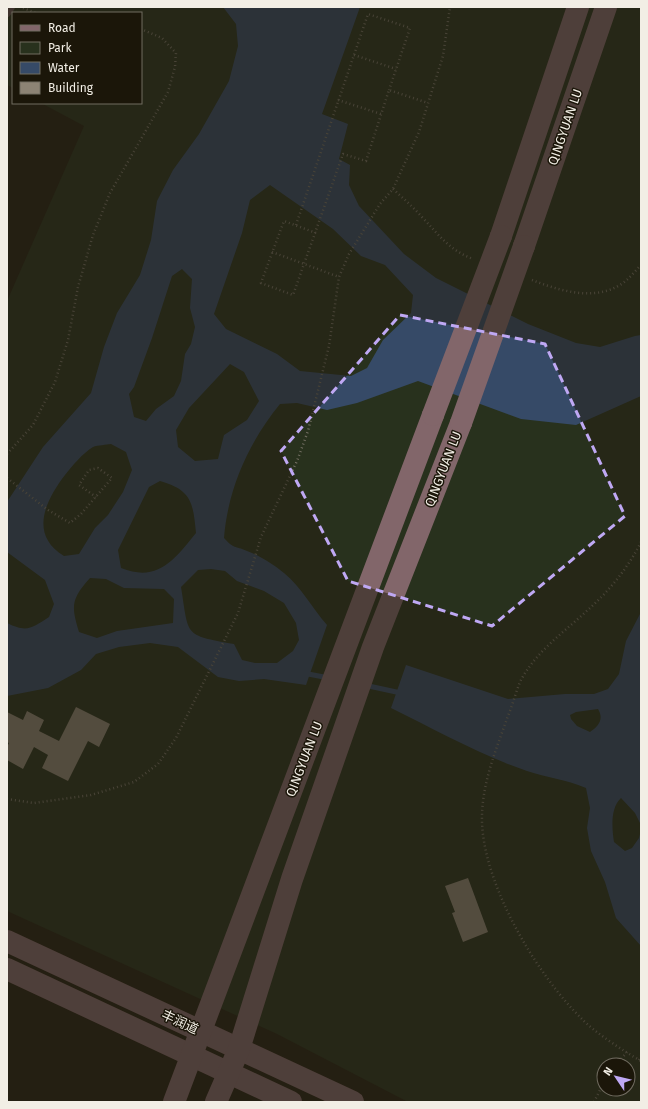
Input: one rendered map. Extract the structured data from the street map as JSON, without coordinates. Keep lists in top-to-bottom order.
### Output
{
  "streets": {
    "street": ["QINGYUAN LU", "丰润道"]
  },
  "crossings": [
    ["QINGYUAN LU", "丰润道"]
  ],
  "legend": [
    "Road",
    "Park",
    "Water",
    "Building"
  ],
  "north": "top left"
}
